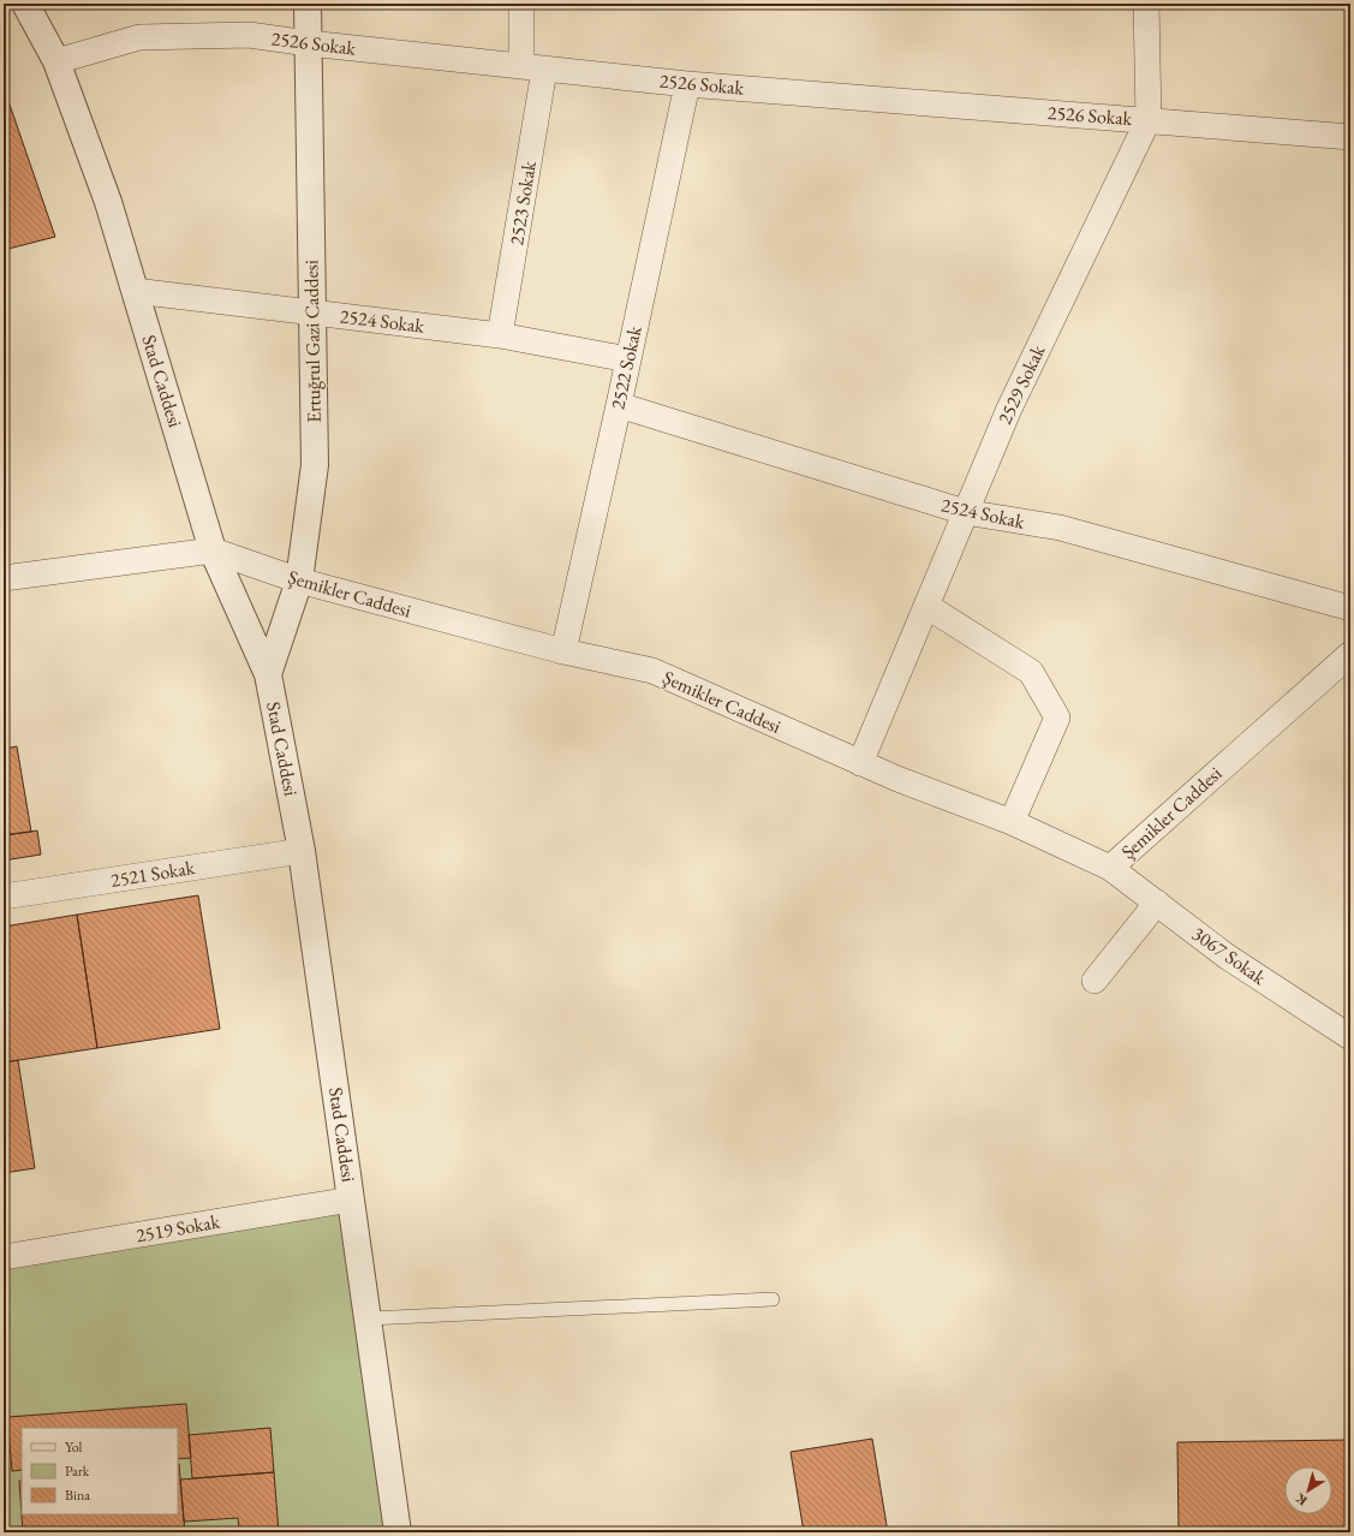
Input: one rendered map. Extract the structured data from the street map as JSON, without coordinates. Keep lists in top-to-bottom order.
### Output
{
  "streets": {
    "street": [
      "2526 Sokak",
      "2523 Sokak",
      "2524 Sokak",
      "Ertuğrul Gazi Caddesi",
      "2522 Sokak",
      "Stad Caddesi",
      "2529 Sokak",
      "Şemikler Caddesi",
      "2521 Sokak",
      "3067 Sokak",
      "2519 Sokak"
    ]
  },
  "crossings": [
    ["2526 Sokak", "2523 Sokak"],
    ["2526 Sokak", "Ertuğrul Gazi Caddesi"],
    ["2526 Sokak", "2522 Sokak"],
    ["2526 Sokak", "Stad Caddesi"],
    ["2526 Sokak", "2529 Sokak"],
    ["2523 Sokak", "2524 Sokak"],
    ["2524 Sokak", "Ertuğrul Gazi Caddesi"],
    ["2524 Sokak", "2522 Sokak"],
    ["2524 Sokak", "Stad Caddesi"],
    ["2524 Sokak", "2529 Sokak"],
    ["Ertuğrul Gazi Caddesi", "Stad Caddesi"],
    ["Ertuğrul Gazi Caddesi", "Şemikler Caddesi"],
    ["2522 Sokak", "Şemikler Caddesi"],
    ["Stad Caddesi", "Şemikler Caddesi"],
    ["Stad Caddesi", "2521 Sokak"],
    ["Stad Caddesi", "2519 Sokak"],
    ["2529 Sokak", "Şemikler Caddesi"],
    ["Şemikler Caddesi", "3067 Sokak"]
  ],
  "legend": ["Yol", "Park", "Bina"],
  "north": "bottom left"
}
